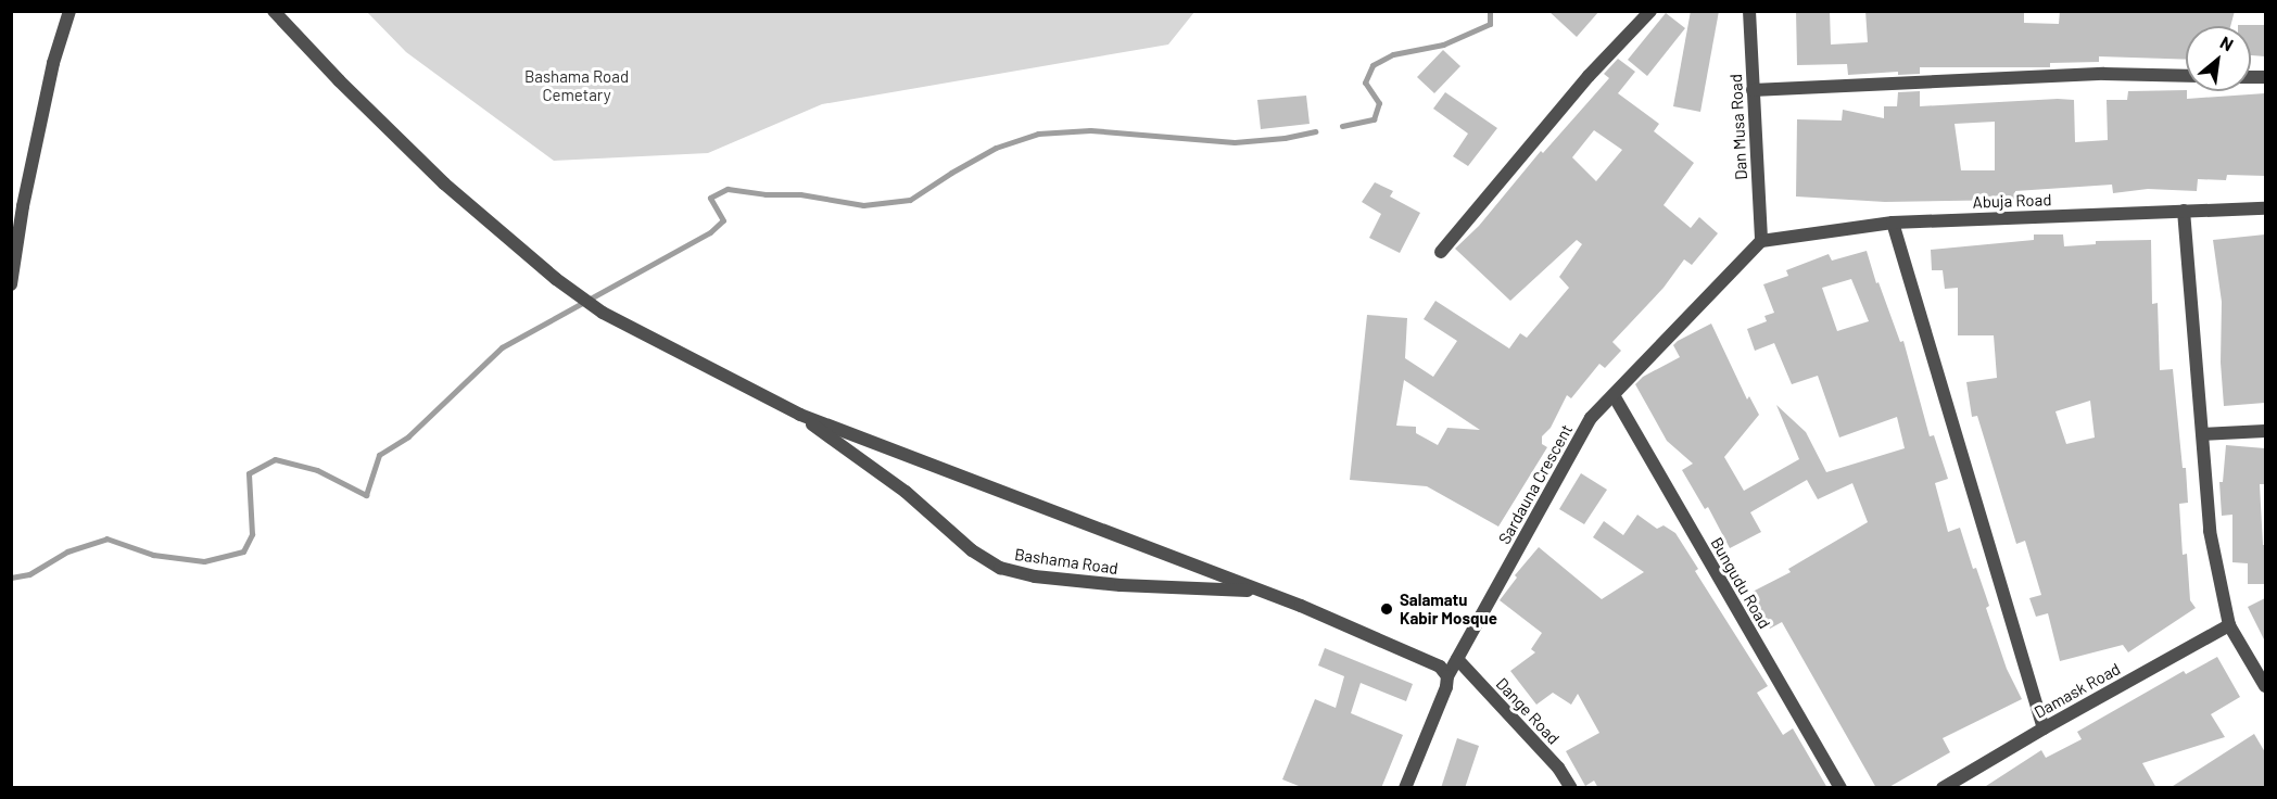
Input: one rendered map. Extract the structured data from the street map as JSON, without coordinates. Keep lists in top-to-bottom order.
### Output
{
  "streets": {
    "street": [
      "Dan Musa Road",
      "Abuja Road",
      "Sardauna Crescent",
      "Bashama Road",
      "Bungudu Road",
      "Damask Road",
      "Dange Road"
    ]
  },
  "crossings": [
    ["Dan Musa Road", "Abuja Road"],
    ["Dan Musa Road", "Sardauna Crescent"],
    ["Abuja Road", "Sardauna Crescent"],
    ["Sardauna Crescent", "Bashama Road"],
    ["Sardauna Crescent", "Bungudu Road"],
    ["Sardauna Crescent", "Dange Road"]
  ],
  "parks": ["Bashama Road Cemetary"],
  "places": ["Salamatu Kabir Mosque"],
  "north": "top right"
}
